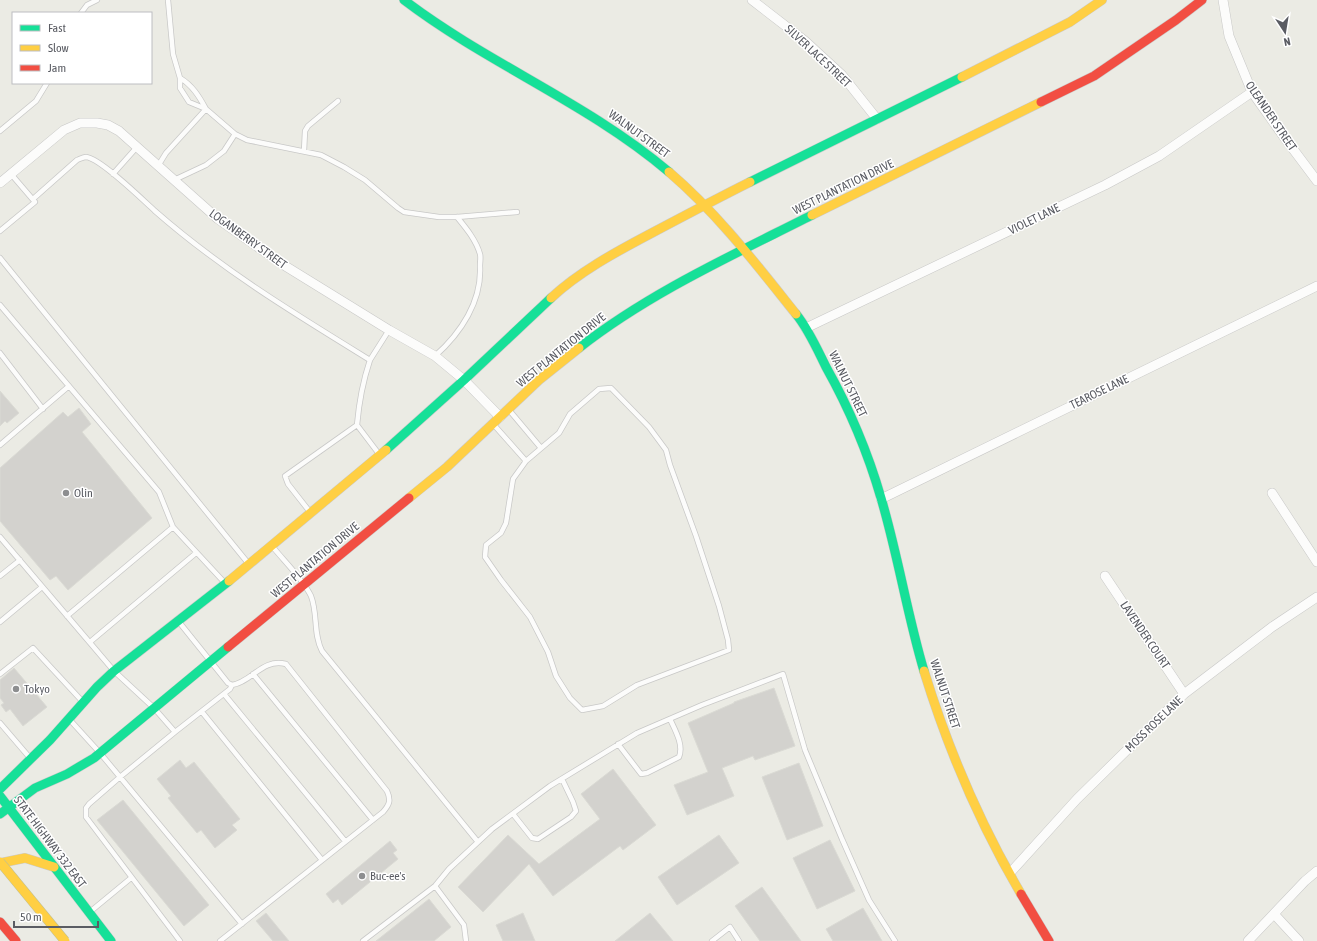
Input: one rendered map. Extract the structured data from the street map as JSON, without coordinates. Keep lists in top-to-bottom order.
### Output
{
  "streets": {
    "main road": ["WALNUT STREET", "WEST PLANTATION DRIVE", "STATE HIGHWAY 332 EAST"],
    "street": [
      "SILVER LACE STREET",
      "OLEANDER STREET",
      "VIOLET LANE",
      "LOGANBERRY STREET",
      "TEAROSE LANE",
      "LAVENDER COURT",
      "MOSS ROSE LANE"
    ]
  },
  "crossings": [
    ["OLEANDER STREET", "VIOLET LANE"],
    ["WALNUT STREET", "WEST PLANTATION DRIVE"],
    ["WALNUT STREET", "VIOLET LANE"],
    ["WALNUT STREET", "TEAROSE LANE"],
    ["WALNUT STREET", "MOSS ROSE LANE"],
    ["WEST PLANTATION DRIVE", "LOGANBERRY STREET"],
    ["WEST PLANTATION DRIVE", "STATE HIGHWAY 332 EAST"],
    ["LAVENDER COURT", "MOSS ROSE LANE"]
  ],
  "places": ["Olin", "Tokyo", "Buc-ee's"],
  "legend": ["Fast", "Slow", "Jam"],
  "scale_bar": "50 m",
  "north": "bottom"
}
